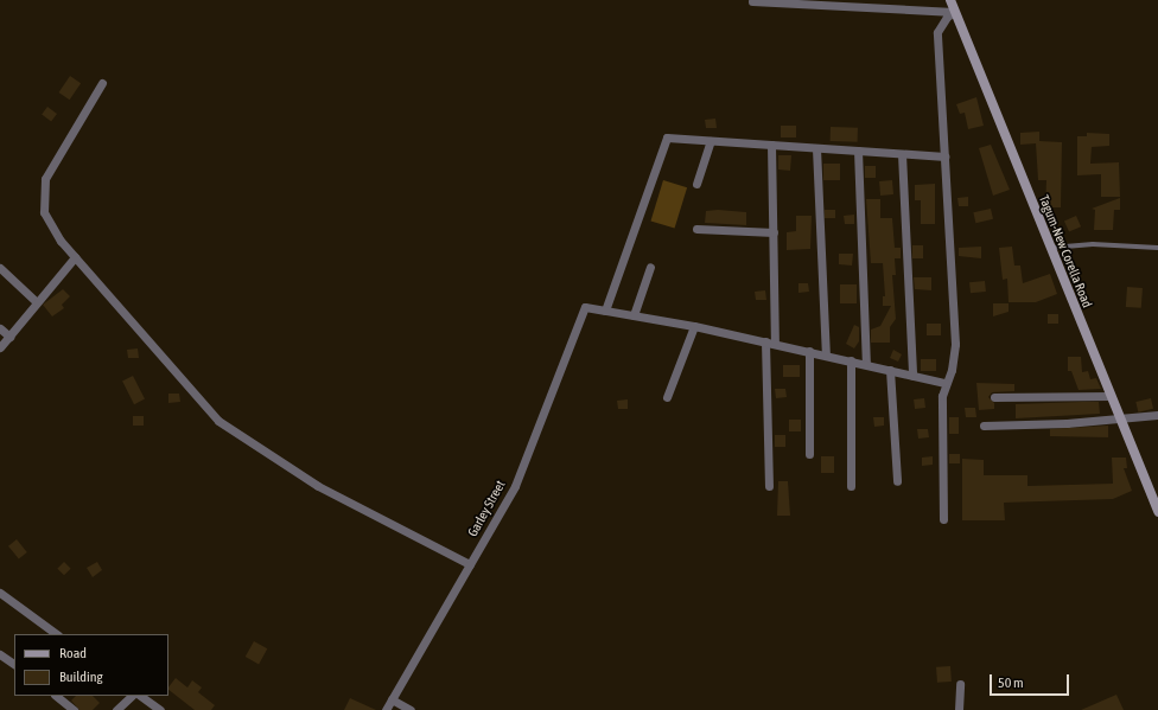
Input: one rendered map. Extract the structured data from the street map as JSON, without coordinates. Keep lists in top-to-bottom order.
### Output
{
  "streets": {
    "main road": ["Tagum-New Corella Road"],
    "street": ["Garley Street"]
  },
  "legend": ["Road", "Building"],
  "scale_bar": "50 m"
}
